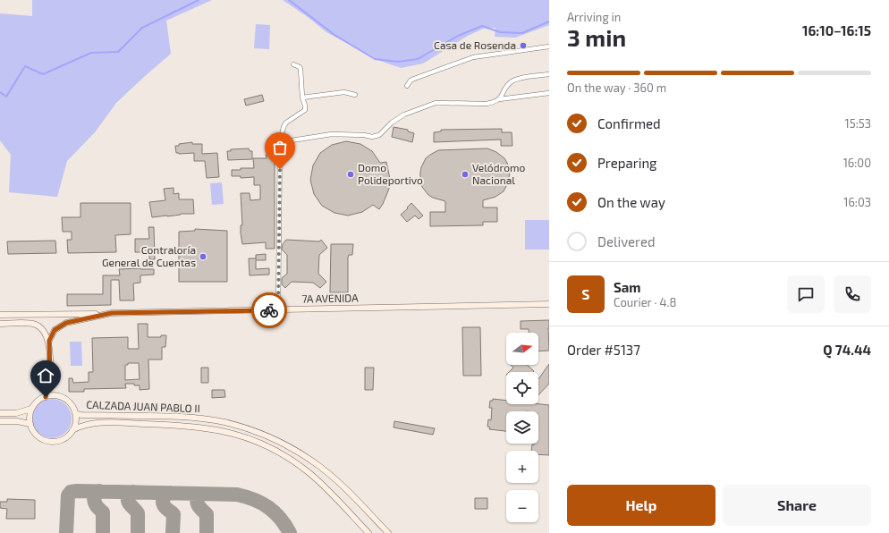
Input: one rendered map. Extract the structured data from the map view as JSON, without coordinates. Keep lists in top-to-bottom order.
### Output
{
  "streets": {
    "main road": ["7A AVENIDA", "CALZADA JUAN PABLO II"]
  },
  "places": [
    "Casa de Rosenda",
    "Domo Polideportivo",
    "Velódromo Nacional",
    "Contraloría General de Cuentas"
  ],
  "north": "right",
  "page": {
    "heading": ["3 min", "Arriving in", "16:10–16:15"],
    "panel": [
      "Sam",
      "Courier · 4.8",
      "Order #5137",
      "Q 74.44"
    ],
    "bar": "On the way · 360 m",
    "list": [
      ["Confirmed", "15:53"],
      ["Preparing", "16:00"],
      ["On the way", "16:03"],
      "Delivered"
    ],
    "round": "S",
    "map_buttons": ["+", "−"],
    "buttons": ["Help", "Share"]
  }
}
